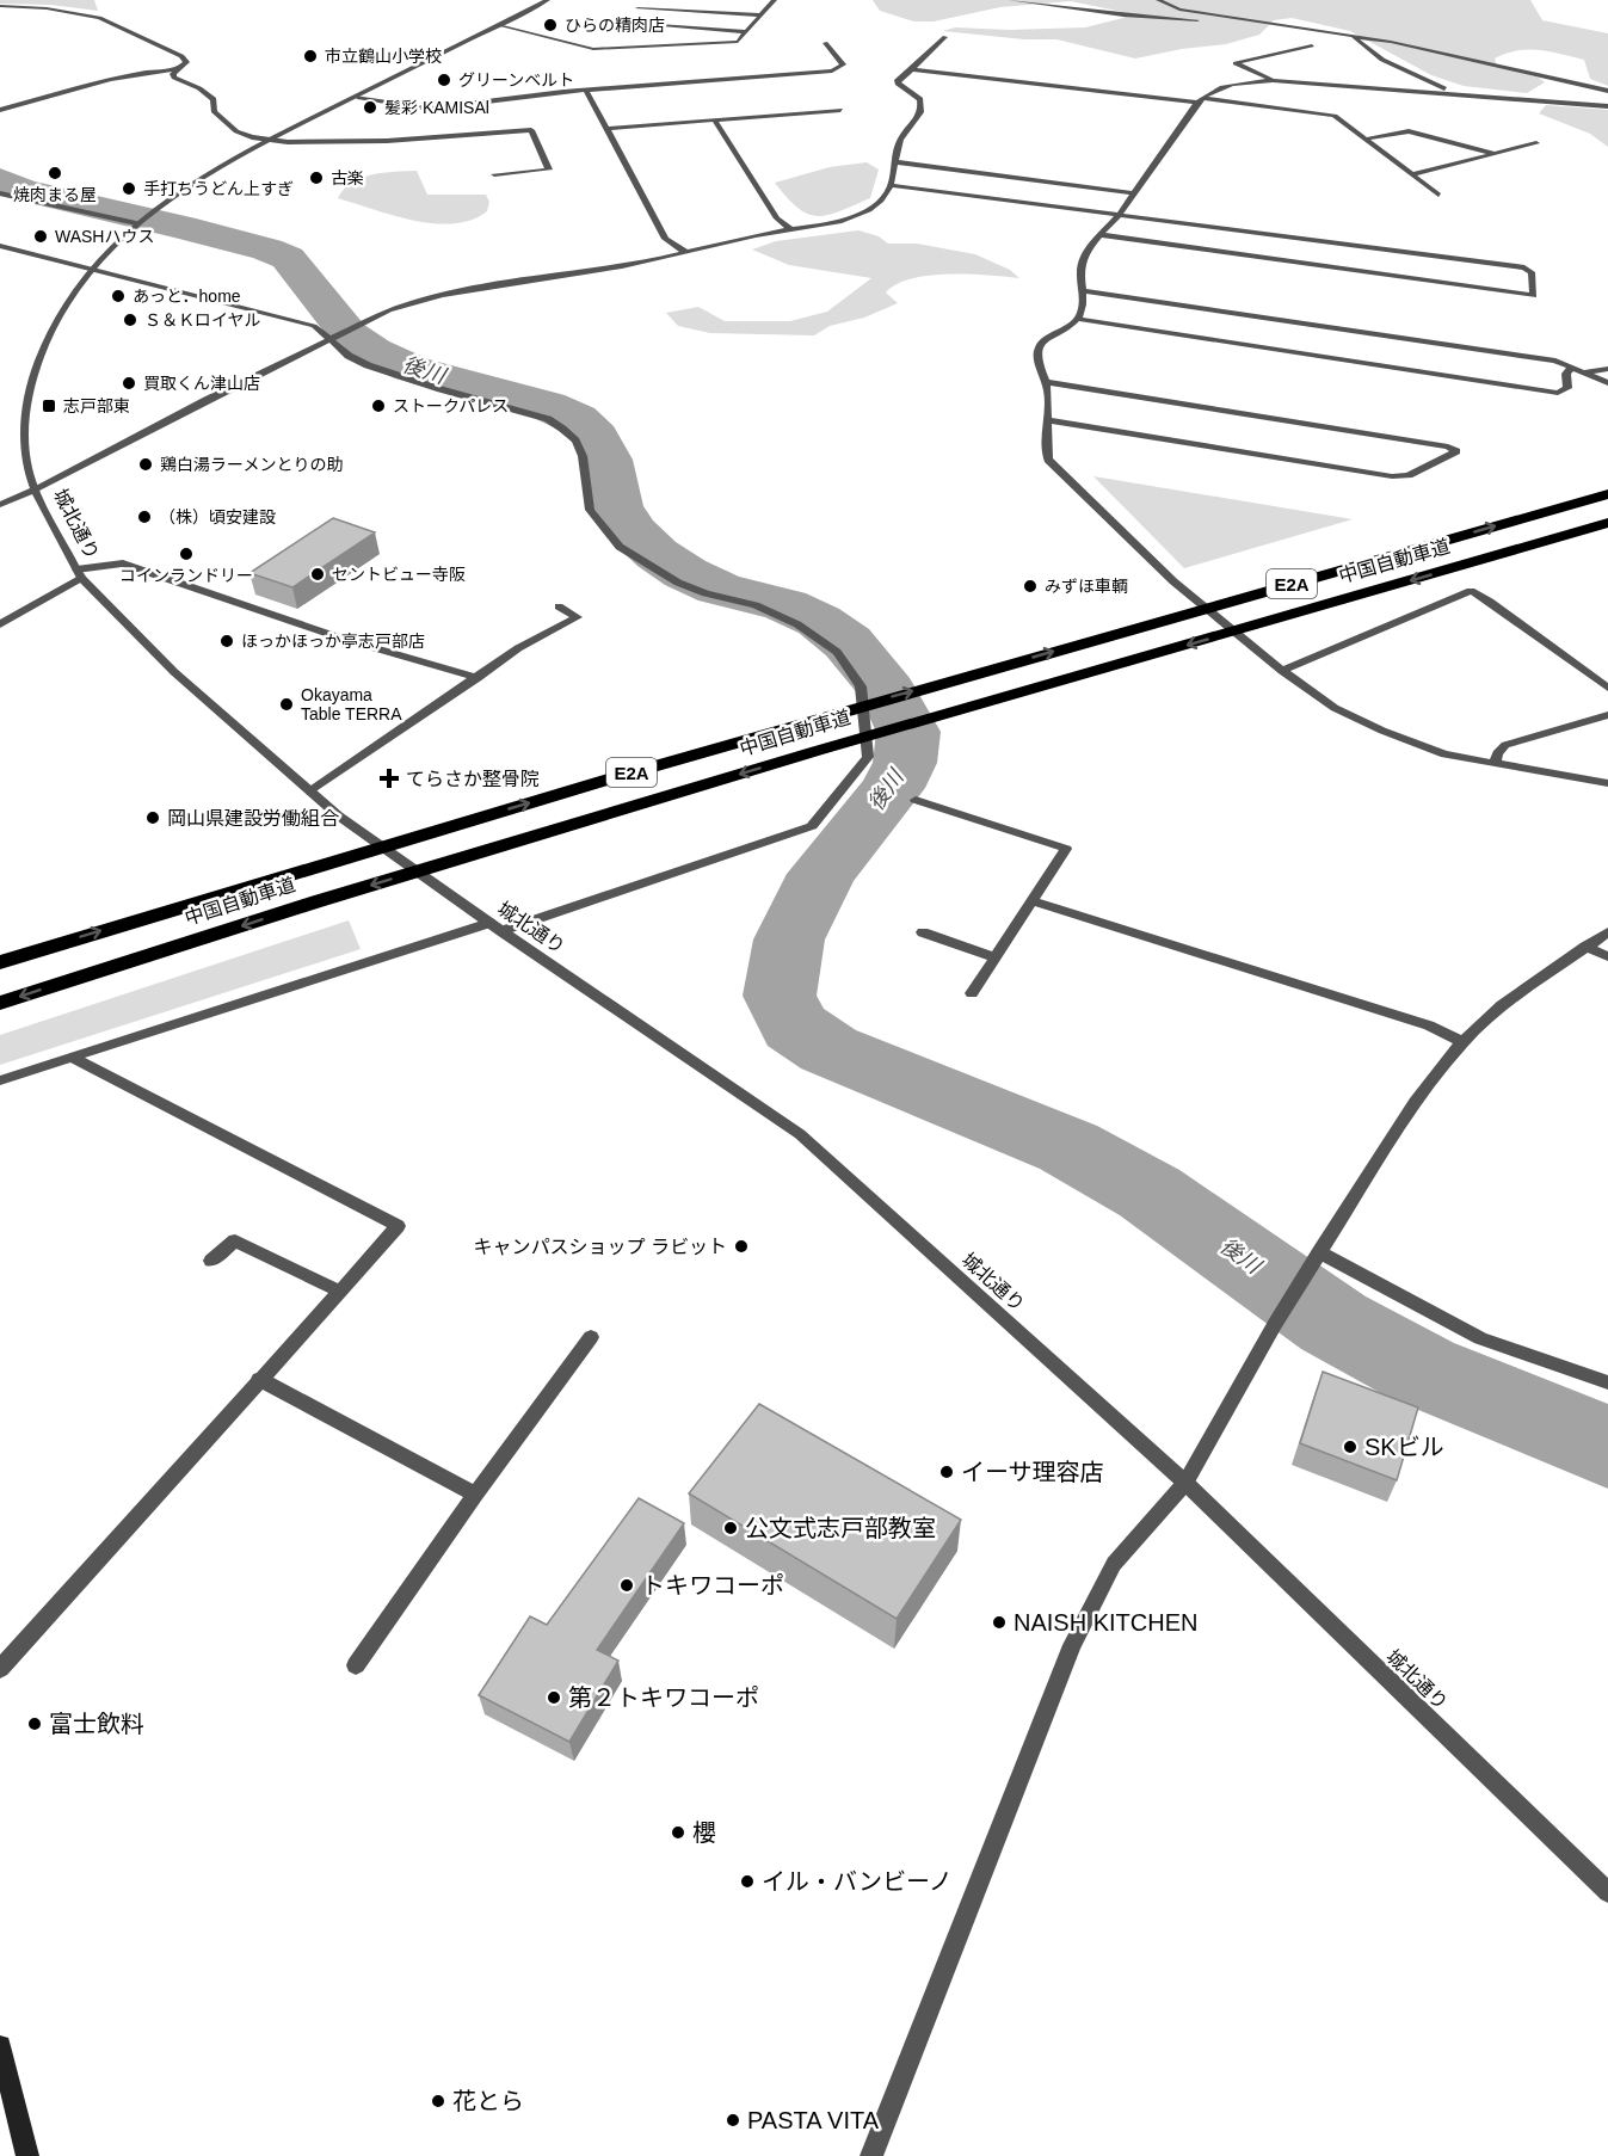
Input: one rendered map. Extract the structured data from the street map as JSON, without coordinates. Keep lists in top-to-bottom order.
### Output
{
  "streets": {
    "highway": ["中国自動車道", "E2A"],
    "street": ["城北通り"]
  },
  "water": ["後川"],
  "places": {
    "other": [
      "ひらの精肉店",
      "市立鶴山小学校",
      "グリーンベルト",
      "髪彩 KAMISAl",
      "焼肉まる屋",
      "古楽",
      "手打ちうどん上すぎ",
      "WASHハウス",
      "あっと．home",
      "Ｓ＆Ｋロイヤル",
      "買取くん津山店",
      "ストークパレス",
      "鶏白湯ラーメンとりの助",
      "（株）頃安建設",
      "コインランドリー",
      "セントビュー寺阪",
      "みずほ車輌",
      "ほっかほっか亭志戸部店",
      "Okayama Table TERRA",
      "岡山県建設労働組合",
      "キャンパスショップ ラビット",
      "SKビル",
      "イーサ理容店",
      "公文式志戸部教室",
      "トキワコーポ",
      "NAISH KITCHEN",
      "第２トキワコーポ",
      "富士飲料",
      "櫻",
      "イル・バンビーノ",
      "花とら",
      "PASTA VITA"
    ],
    "transit": ["志戸部東"],
    "health": ["てらさか整骨院"]
  }
}
